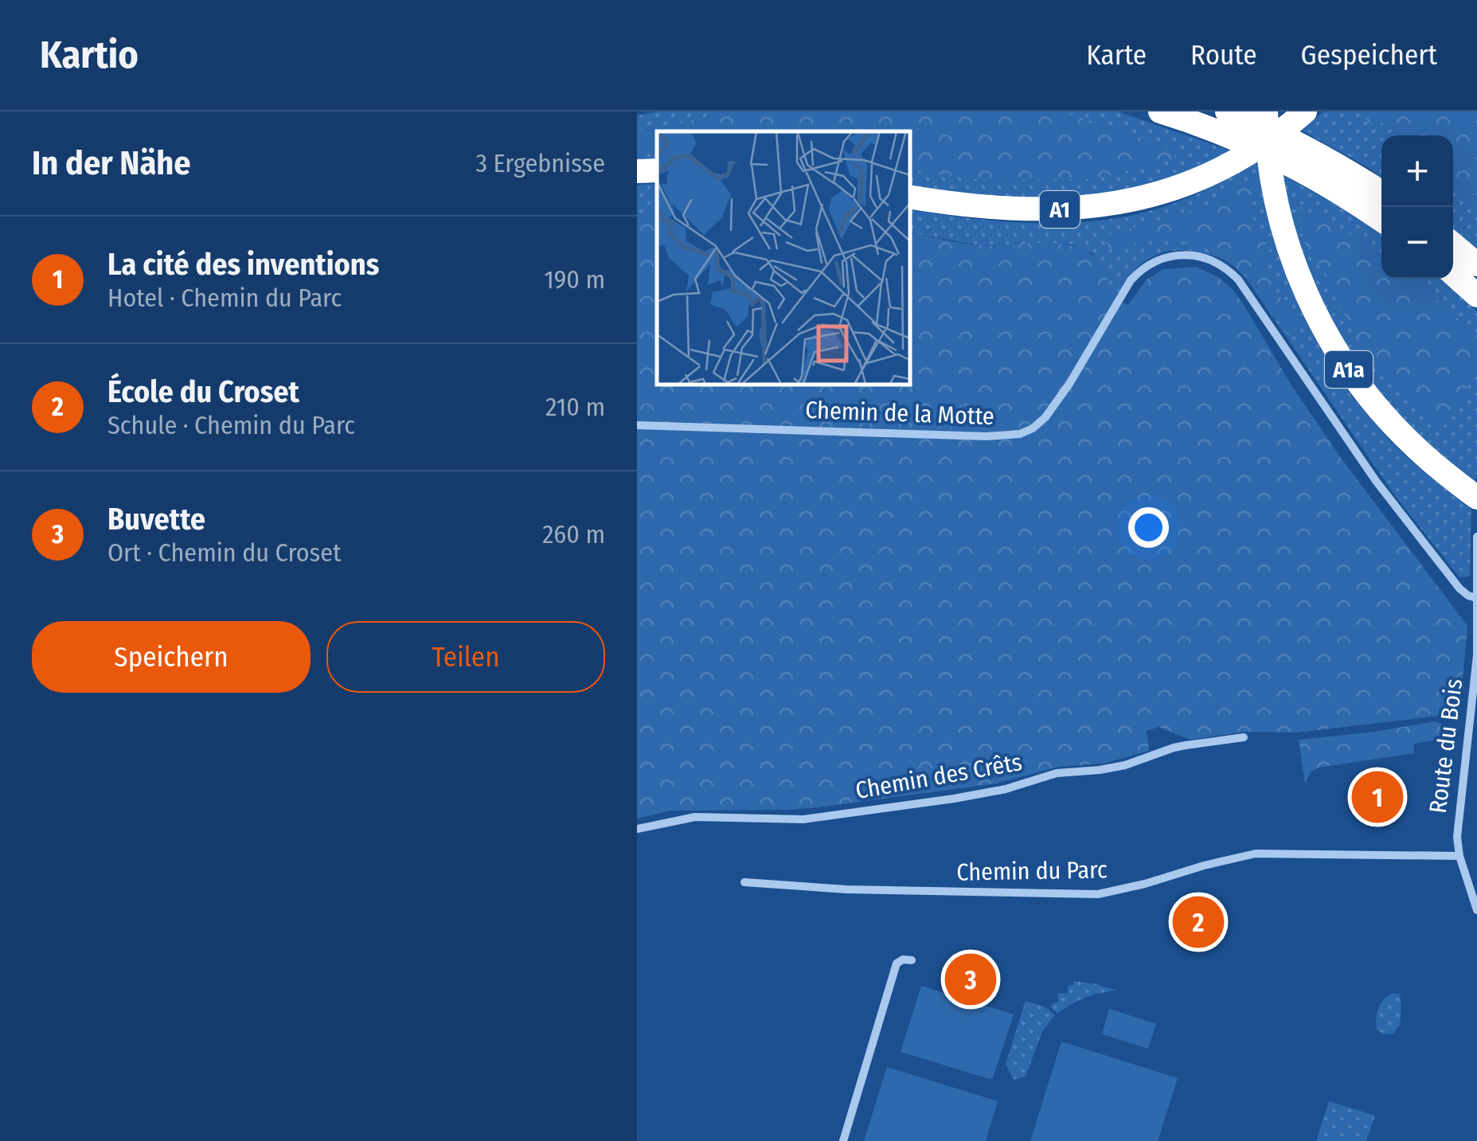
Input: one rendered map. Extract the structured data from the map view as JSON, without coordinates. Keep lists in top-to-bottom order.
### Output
{
  "streets": {
    "highway": ["A1", "A1a"],
    "street": [
      "Chemin de la Motte",
      "Route du Bois",
      "Chemin des Crêts",
      "Chemin du Parc"
    ]
  },
  "crossings": [
    ["Chemin de la Motte", "Route du Bois"],
    ["Route du Bois", "Chemin du Parc"]
  ],
  "page": {
    "header": "Kartio",
    "nav": ["Karte", "Route", "Gespeichert"],
    "heading": ["In der Nähe", "3 Ergebnisse"],
    "map_buttons": ["+", "−"],
    "list": [
      {
        "mark": "1",
        "name": "La cité des inventions",
        "note": "Hotel · Chemin du Parc",
        "value": "190 m"
      },
      {
        "mark": "2",
        "name": "École du Croset",
        "note": "Schule · Chemin du Parc",
        "value": "210 m"
      },
      {
        "mark": "3",
        "name": "Buvette",
        "note": "Ort · Chemin du Croset",
        "value": "260 m"
      }
    ],
    "buttons": ["Speichern", "Teilen"],
    "pins": ["1", "2", "3"]
  }
}
